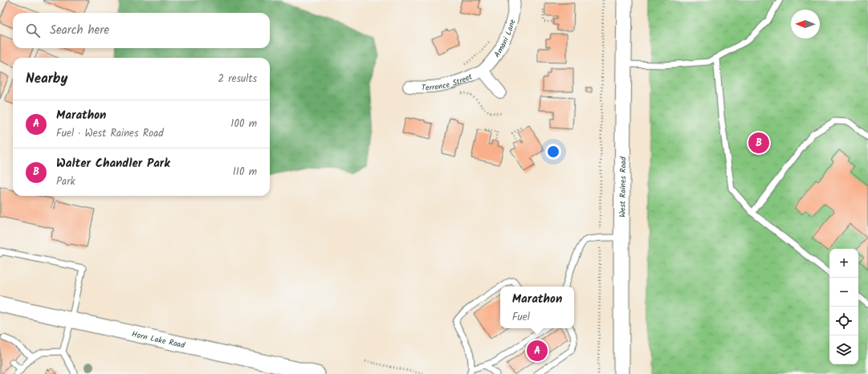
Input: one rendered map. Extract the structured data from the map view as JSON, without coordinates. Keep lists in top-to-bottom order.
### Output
{
  "streets": {
    "main road": ["West Raines Road", "Horn Lake Road"],
    "street": ["Amani Lane", "Terrence Street"]
  },
  "crossings": [
    ["Amani Lane", "Terrence Street"]
  ],
  "north": "left",
  "page": {
    "search": "Search here",
    "heading": ["Nearby", "2 results"],
    "list": [
      {
        "mark": "A",
        "name": "Marathon",
        "note": "Fuel · West Raines Road",
        "value": "100 m"
      },
      {
        "mark": "B",
        "name": "Walter Chandler Park",
        "note": "Park",
        "value": "110 m"
      }
    ],
    "pins": ["B", "A"],
    "map_buttons": ["+", "−"],
    "popup": ["Marathon", "Fuel"]
  }
}
